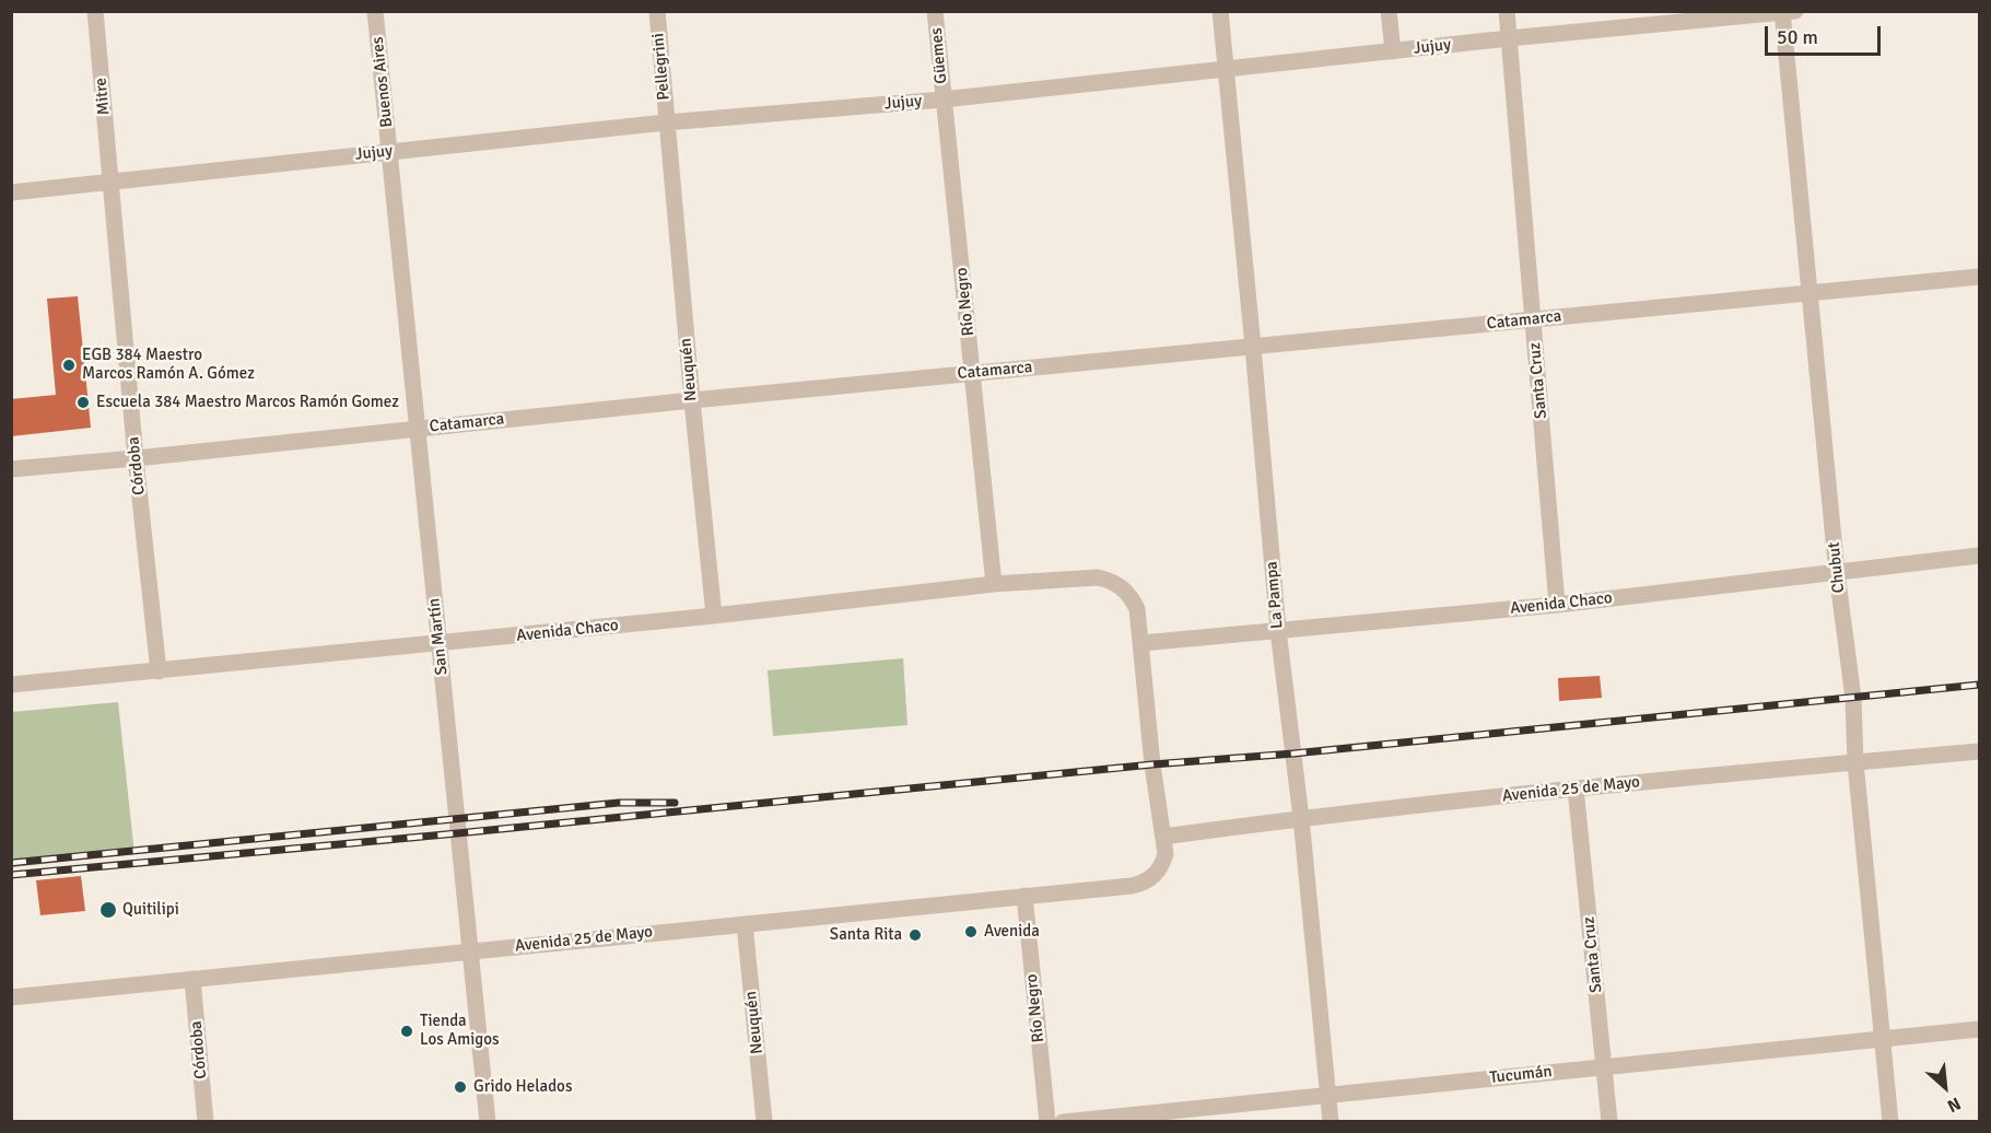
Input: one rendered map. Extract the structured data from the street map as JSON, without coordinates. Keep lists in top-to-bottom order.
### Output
{
  "streets": {
    "street": [
      "Jujuy",
      "Güemes",
      "Pellegrini",
      "Buenos Aires",
      "Mitre",
      "Río Negro",
      "Catamarca",
      "Neuquén",
      "Santa Cruz",
      "Córdoba",
      "Chubut",
      "La Pampa",
      "Avenida Chaco",
      "San Martín",
      "Avenida 25 de Mayo",
      "Tucumán"
    ]
  },
  "crossings": [
    ["Jujuy", "Güemes"],
    ["Jujuy", "Pellegrini"],
    ["Jujuy", "Buenos Aires"],
    ["Jujuy", "Mitre"],
    ["Jujuy", "Río Negro"],
    ["Jujuy", "Neuquén"],
    ["Jujuy", "Santa Cruz"],
    ["Jujuy", "Córdoba"],
    ["Jujuy", "Chubut"],
    ["Jujuy", "La Pampa"],
    ["Jujuy", "San Martín"],
    ["Güemes", "Río Negro"],
    ["Pellegrini", "Neuquén"],
    ["Buenos Aires", "San Martín"],
    ["Mitre", "Córdoba"],
    ["Río Negro", "Catamarca"],
    ["Río Negro", "Avenida Chaco"],
    ["Río Negro", "Avenida 25 de Mayo"],
    ["Catamarca", "Neuquén"],
    ["Catamarca", "Santa Cruz"],
    ["Catamarca", "Córdoba"],
    ["Catamarca", "Chubut"],
    ["Catamarca", "La Pampa"],
    ["Catamarca", "San Martín"],
    ["Neuquén", "Avenida Chaco"],
    ["Neuquén", "Avenida 25 de Mayo"],
    ["Santa Cruz", "Avenida Chaco"],
    ["Santa Cruz", "Avenida 25 de Mayo"],
    ["Santa Cruz", "Tucumán"],
    ["Córdoba", "Avenida Chaco"],
    ["Córdoba", "Avenida 25 de Mayo"],
    ["Chubut", "Avenida Chaco"],
    ["Chubut", "Avenida 25 de Mayo"],
    ["Chubut", "Tucumán"],
    ["La Pampa", "Avenida Chaco"],
    ["La Pampa", "Avenida 25 de Mayo"],
    ["La Pampa", "Tucumán"],
    ["Avenida Chaco", "San Martín"],
    ["San Martín", "Avenida 25 de Mayo"]
  ],
  "places": [
    "EGB 384 Maestro Marcos Ramón A. Gómez",
    "Escuela 384 Maestro Marcos Ramón Gomez",
    "Quitilipi",
    "Avenida",
    "Santa Rita",
    "Tienda Los Amigos",
    "Grido Helados"
  ],
  "scale_bar": "50 m",
  "north": "bottom right"
}
